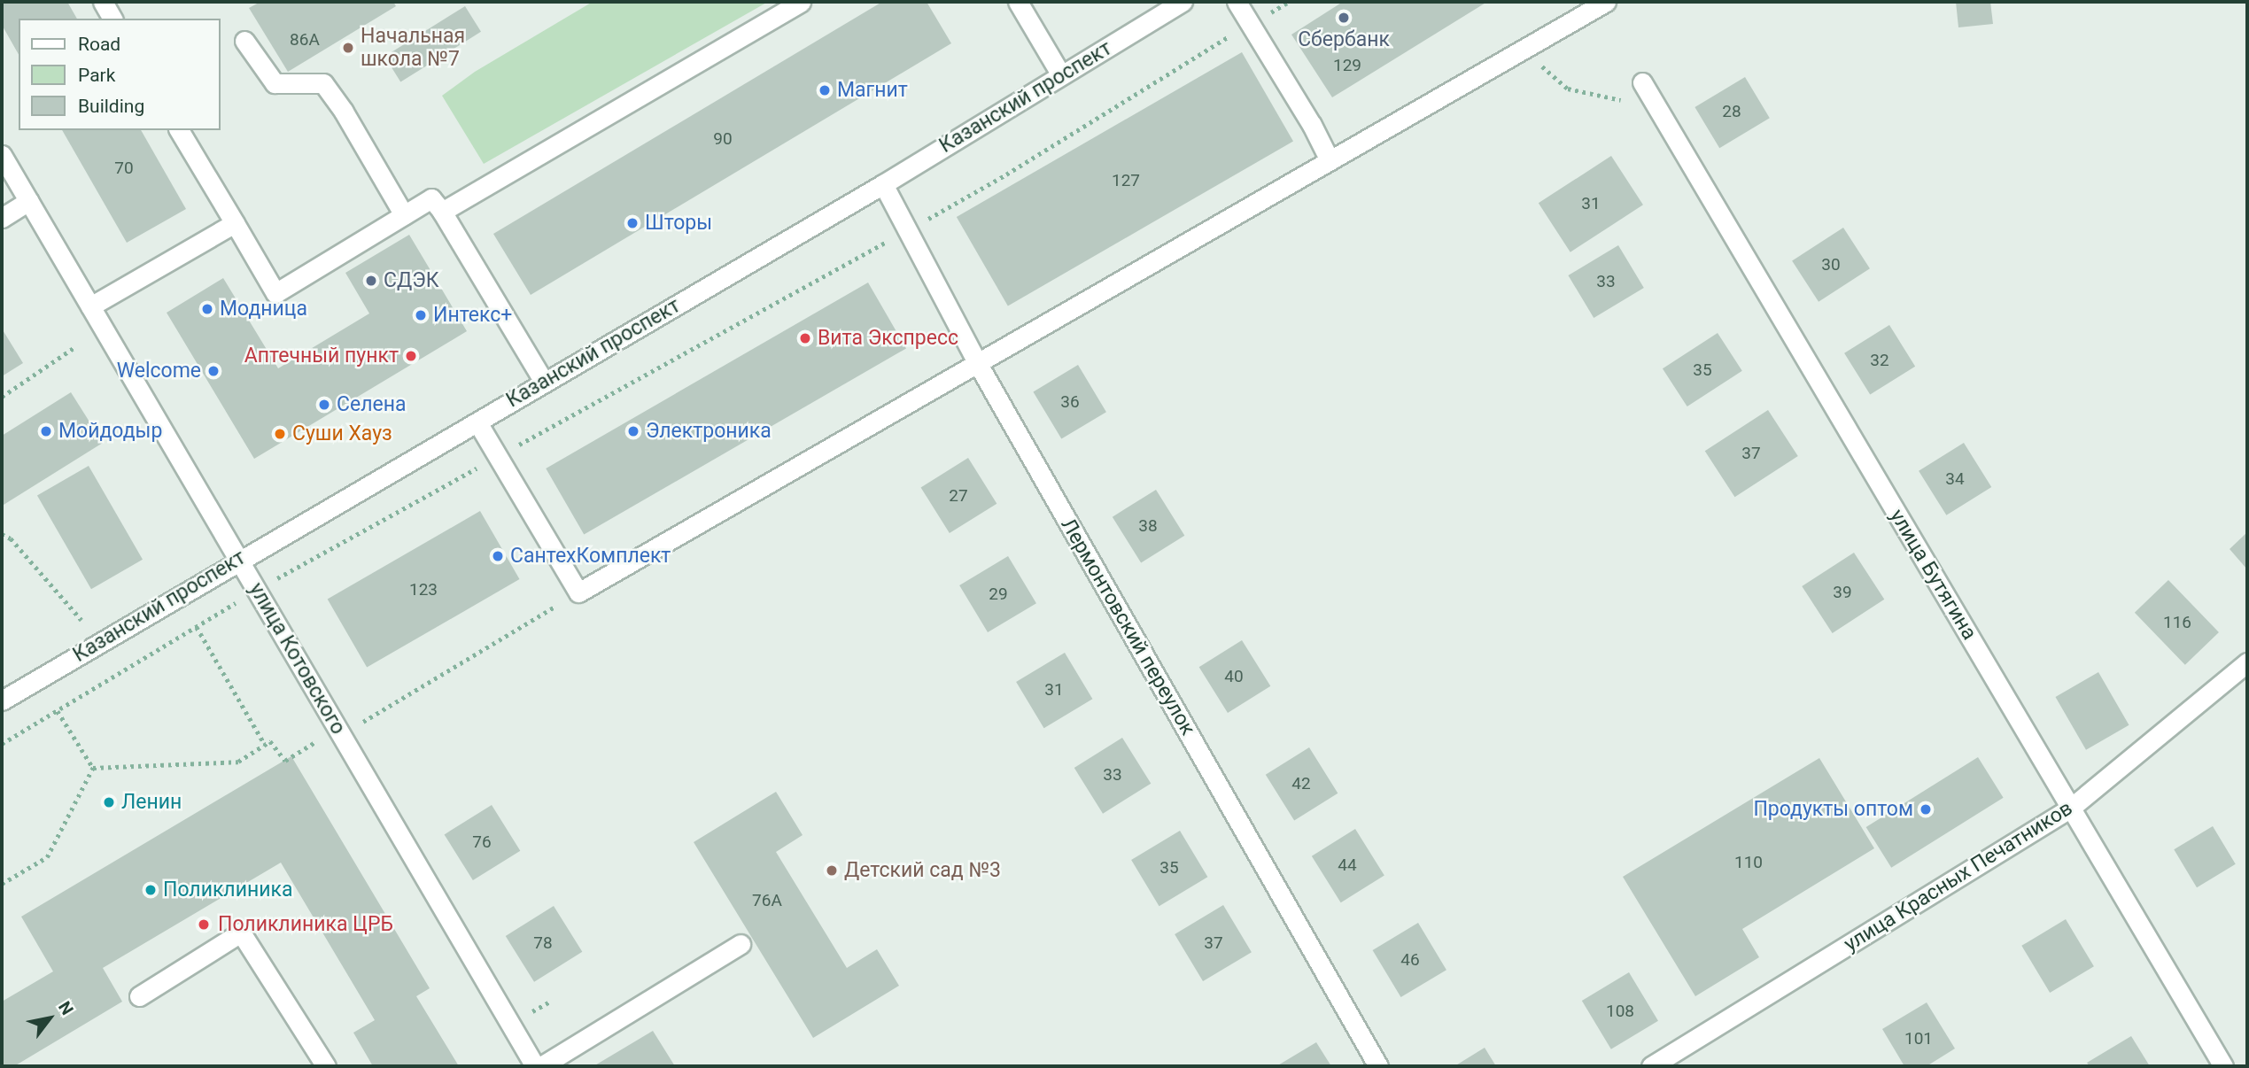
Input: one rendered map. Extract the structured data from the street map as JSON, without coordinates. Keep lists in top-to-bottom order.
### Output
{
  "streets": {
    "street": [
      "Казанский проспект",
      "улица Бутягина",
      "Лермонтовский переулок",
      "улица Котовского",
      "улица Красных Печатников"
    ]
  },
  "crossings": [
    ["Казанский проспект", "Лермонтовский переулок"],
    ["Казанский проспект", "улица Котовского"],
    ["улица Бутягина", "улица Красных Печатников"]
  ],
  "places": [
    "Сбербанк",
    "Начальная школа №7",
    "Магнит",
    "Шторы",
    "СДЭК",
    "Модница",
    "Интекс+",
    "Вита Экспресс",
    "Аптечный пункт",
    "Welcome",
    "Селена",
    "Мойдодыр",
    "Электроника",
    "Суши Хауз",
    "СантехКомплект",
    "Ленин",
    "Продукты оптом",
    "Детский сад №3",
    "Поликлиника",
    "Поликлиника ЦРБ"
  ],
  "house_numbers": [
    "86А",
    "129",
    "28",
    "90",
    "70",
    "127",
    "31",
    "30",
    "33",
    "32",
    "35",
    "36",
    "37",
    "34",
    "27",
    "38",
    "123",
    "39",
    "29",
    "116",
    "40",
    "31",
    "33",
    "42",
    "76",
    "110",
    "44",
    "35",
    "76А",
    "78",
    "37",
    "46",
    "108",
    "101"
  ],
  "legend": ["Road", "Park", "Building"],
  "north": "top right"
}
